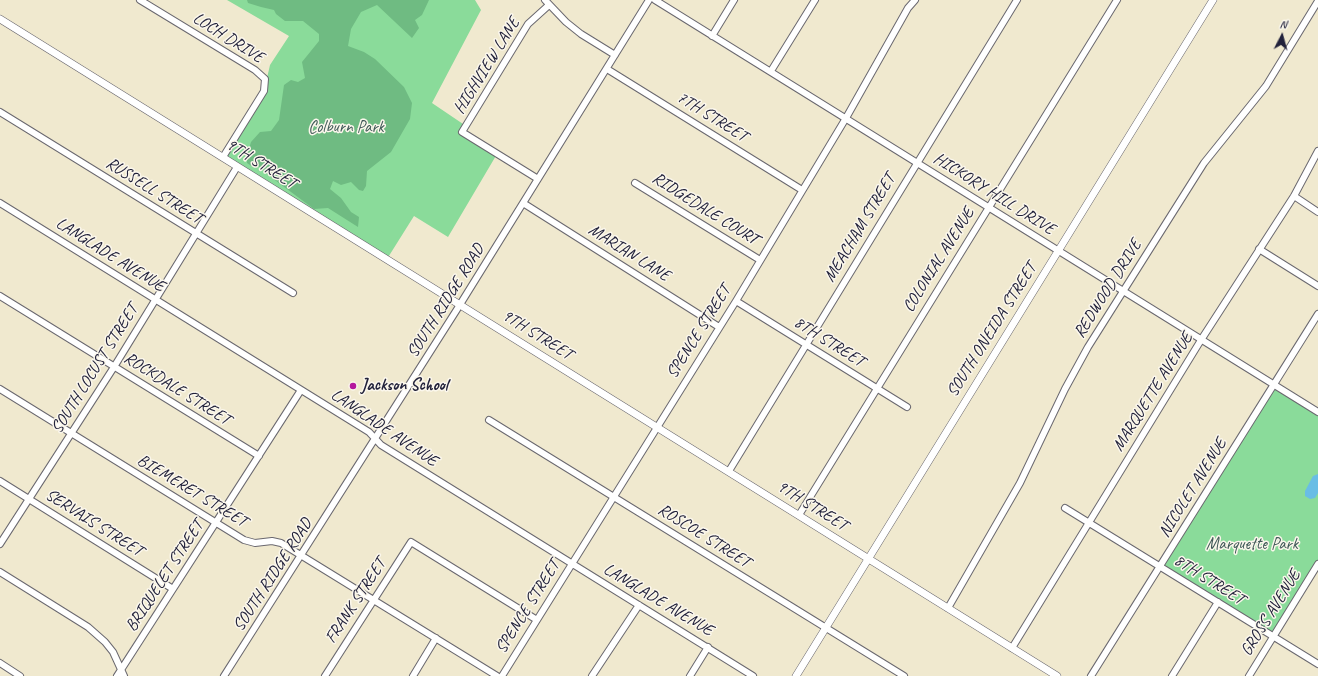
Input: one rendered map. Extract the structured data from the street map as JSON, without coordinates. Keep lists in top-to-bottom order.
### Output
{
  "streets": {
    "street": [
      "LOCH DRIVE",
      "HIGHVIEW LANE",
      "7TH STREET",
      "9TH STREET",
      "RUSSELL STREET",
      "HICKORY HILL DRIVE",
      "RIDGEDALE COURT",
      "MEACHAM STREET",
      "MARIAN LANE",
      "LANGLADE AVENUE",
      "COLONIAL AVENUE",
      "REDWOOD DRIVE",
      "SOUTH RIDGE ROAD",
      "SOUTH ONEIDA STREET",
      "SPENCE STREET",
      "8TH STREET",
      "SOUTH LOCUST STREET",
      "ROCKDALE STREET",
      "MARQUETTE AVENUE",
      "NICOLET AVENUE",
      "BIEMERET STREET",
      "SERVAIS STREET",
      "ROSCOE STREET",
      "BRIQUELET STREET",
      "FRANK STREET",
      "GROSS AVENUE"
    ]
  },
  "crossings": [
    ["LOCH DRIVE", "9TH STREET"],
    ["HIGHVIEW LANE", "SOUTH RIDGE ROAD"],
    ["7TH STREET", "SOUTH RIDGE ROAD"],
    ["7TH STREET", "SPENCE STREET"],
    ["9TH STREET", "MEACHAM STREET"],
    ["9TH STREET", "COLONIAL AVENUE"],
    ["9TH STREET", "REDWOOD DRIVE"],
    ["9TH STREET", "SOUTH RIDGE ROAD"],
    ["9TH STREET", "SOUTH ONEIDA STREET"],
    ["9TH STREET", "SPENCE STREET"],
    ["9TH STREET", "SOUTH LOCUST STREET"],
    ["9TH STREET", "MARQUETTE AVENUE"],
    ["RUSSELL STREET", "SOUTH LOCUST STREET"],
    ["HICKORY HILL DRIVE", "MEACHAM STREET"],
    ["HICKORY HILL DRIVE", "COLONIAL AVENUE"],
    ["HICKORY HILL DRIVE", "REDWOOD DRIVE"],
    ["HICKORY HILL DRIVE", "SOUTH ONEIDA STREET"],
    ["HICKORY HILL DRIVE", "SPENCE STREET"],
    ["HICKORY HILL DRIVE", "MARQUETTE AVENUE"],
    ["HICKORY HILL DRIVE", "NICOLET AVENUE"],
    ["RIDGEDALE COURT", "SPENCE STREET"],
    ["MEACHAM STREET", "8TH STREET"],
    ["MARIAN LANE", "SOUTH RIDGE ROAD"],
    ["MARIAN LANE", "SPENCE STREET"],
    ["LANGLADE AVENUE", "SOUTH RIDGE ROAD"],
    ["LANGLADE AVENUE", "SPENCE STREET"],
    ["LANGLADE AVENUE", "SOUTH LOCUST STREET"],
    ["LANGLADE AVENUE", "BRIQUELET STREET"],
    ["COLONIAL AVENUE", "8TH STREET"],
    ["SOUTH RIDGE ROAD", "BIEMERET STREET"],
    ["SOUTH ONEIDA STREET", "ROSCOE STREET"],
    ["SPENCE STREET", "8TH STREET"],
    ["SPENCE STREET", "ROSCOE STREET"],
    ["SPENCE STREET", "FRANK STREET"],
    ["8TH STREET", "MARQUETTE AVENUE"],
    ["8TH STREET", "NICOLET AVENUE"],
    ["8TH STREET", "GROSS AVENUE"],
    ["SOUTH LOCUST STREET", "ROCKDALE STREET"],
    ["SOUTH LOCUST STREET", "BIEMERET STREET"],
    ["SOUTH LOCUST STREET", "SERVAIS STREET"],
    ["ROCKDALE STREET", "BRIQUELET STREET"],
    ["BIEMERET STREET", "BRIQUELET STREET"],
    ["BIEMERET STREET", "FRANK STREET"],
    ["SERVAIS STREET", "BRIQUELET STREET"]
  ],
  "parks": ["Colburn Park", "Marquette Park"],
  "places": ["Jackson School"],
  "north": "top"
}
